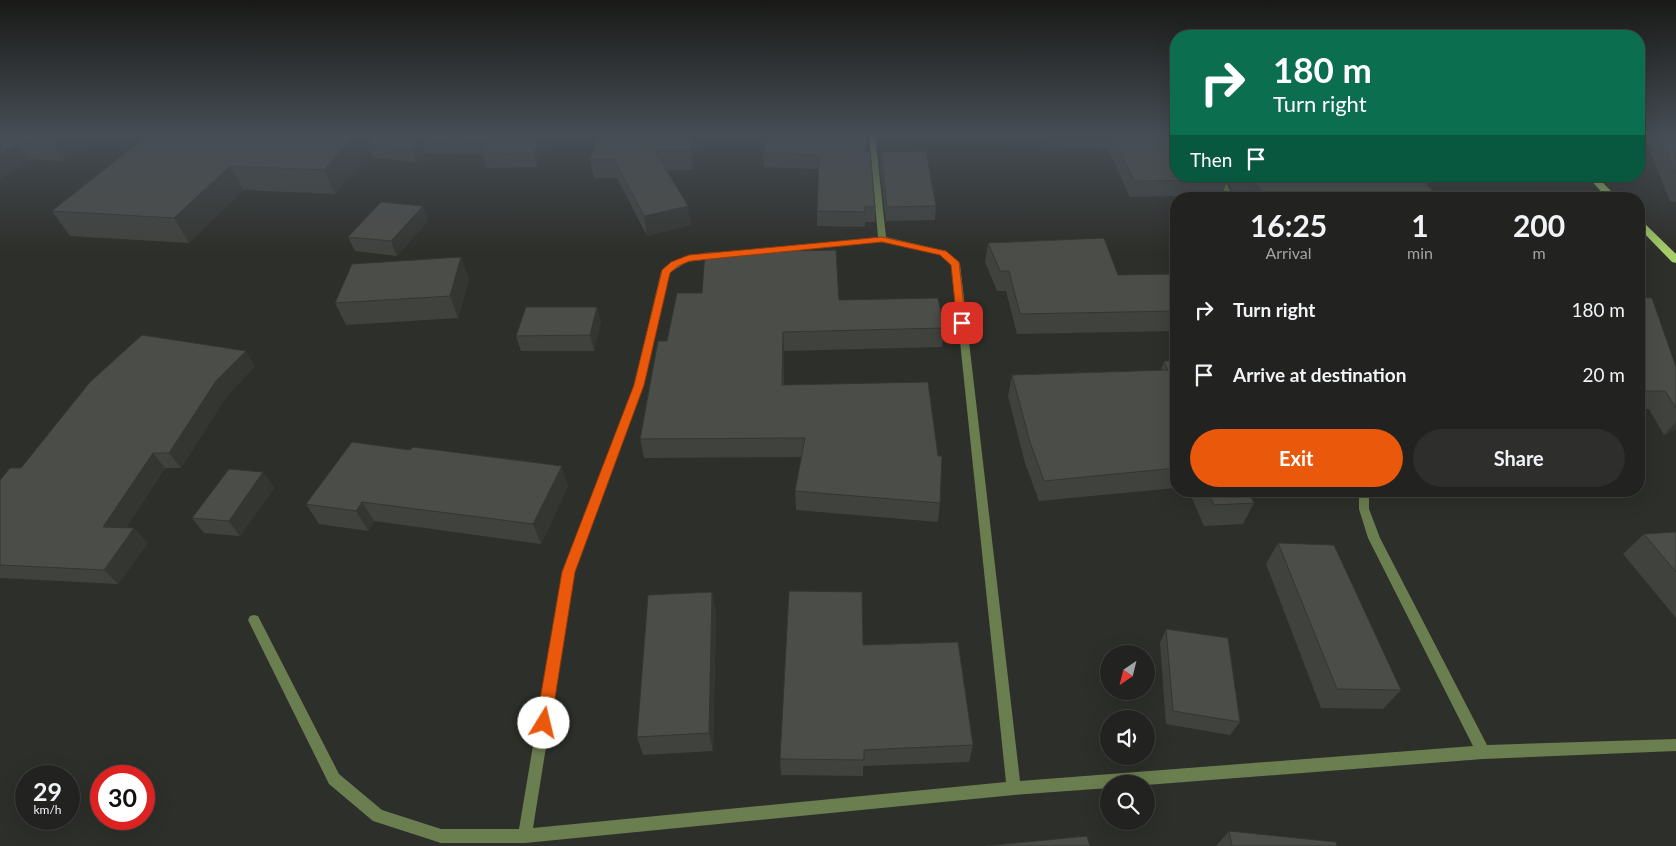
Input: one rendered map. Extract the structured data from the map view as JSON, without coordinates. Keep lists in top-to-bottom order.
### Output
{
  "north": "bottom left",
  "page": {
    "turn": ["180 m", "Turn right"],
    "then": "Then",
    "eta": [
      "16:25",
      "Arrival",
      "1",
      "min",
      "200",
      "m"
    ],
    "list": [
      {
        "name": "Turn right",
        "value": "180 m"
      },
      {
        "name": "Arrive at destination",
        "value": "20 m"
      }
    ],
    "buttons": ["Exit", "Share"],
    "speed": "29 km/h",
    "limit": "30"
  }
}
